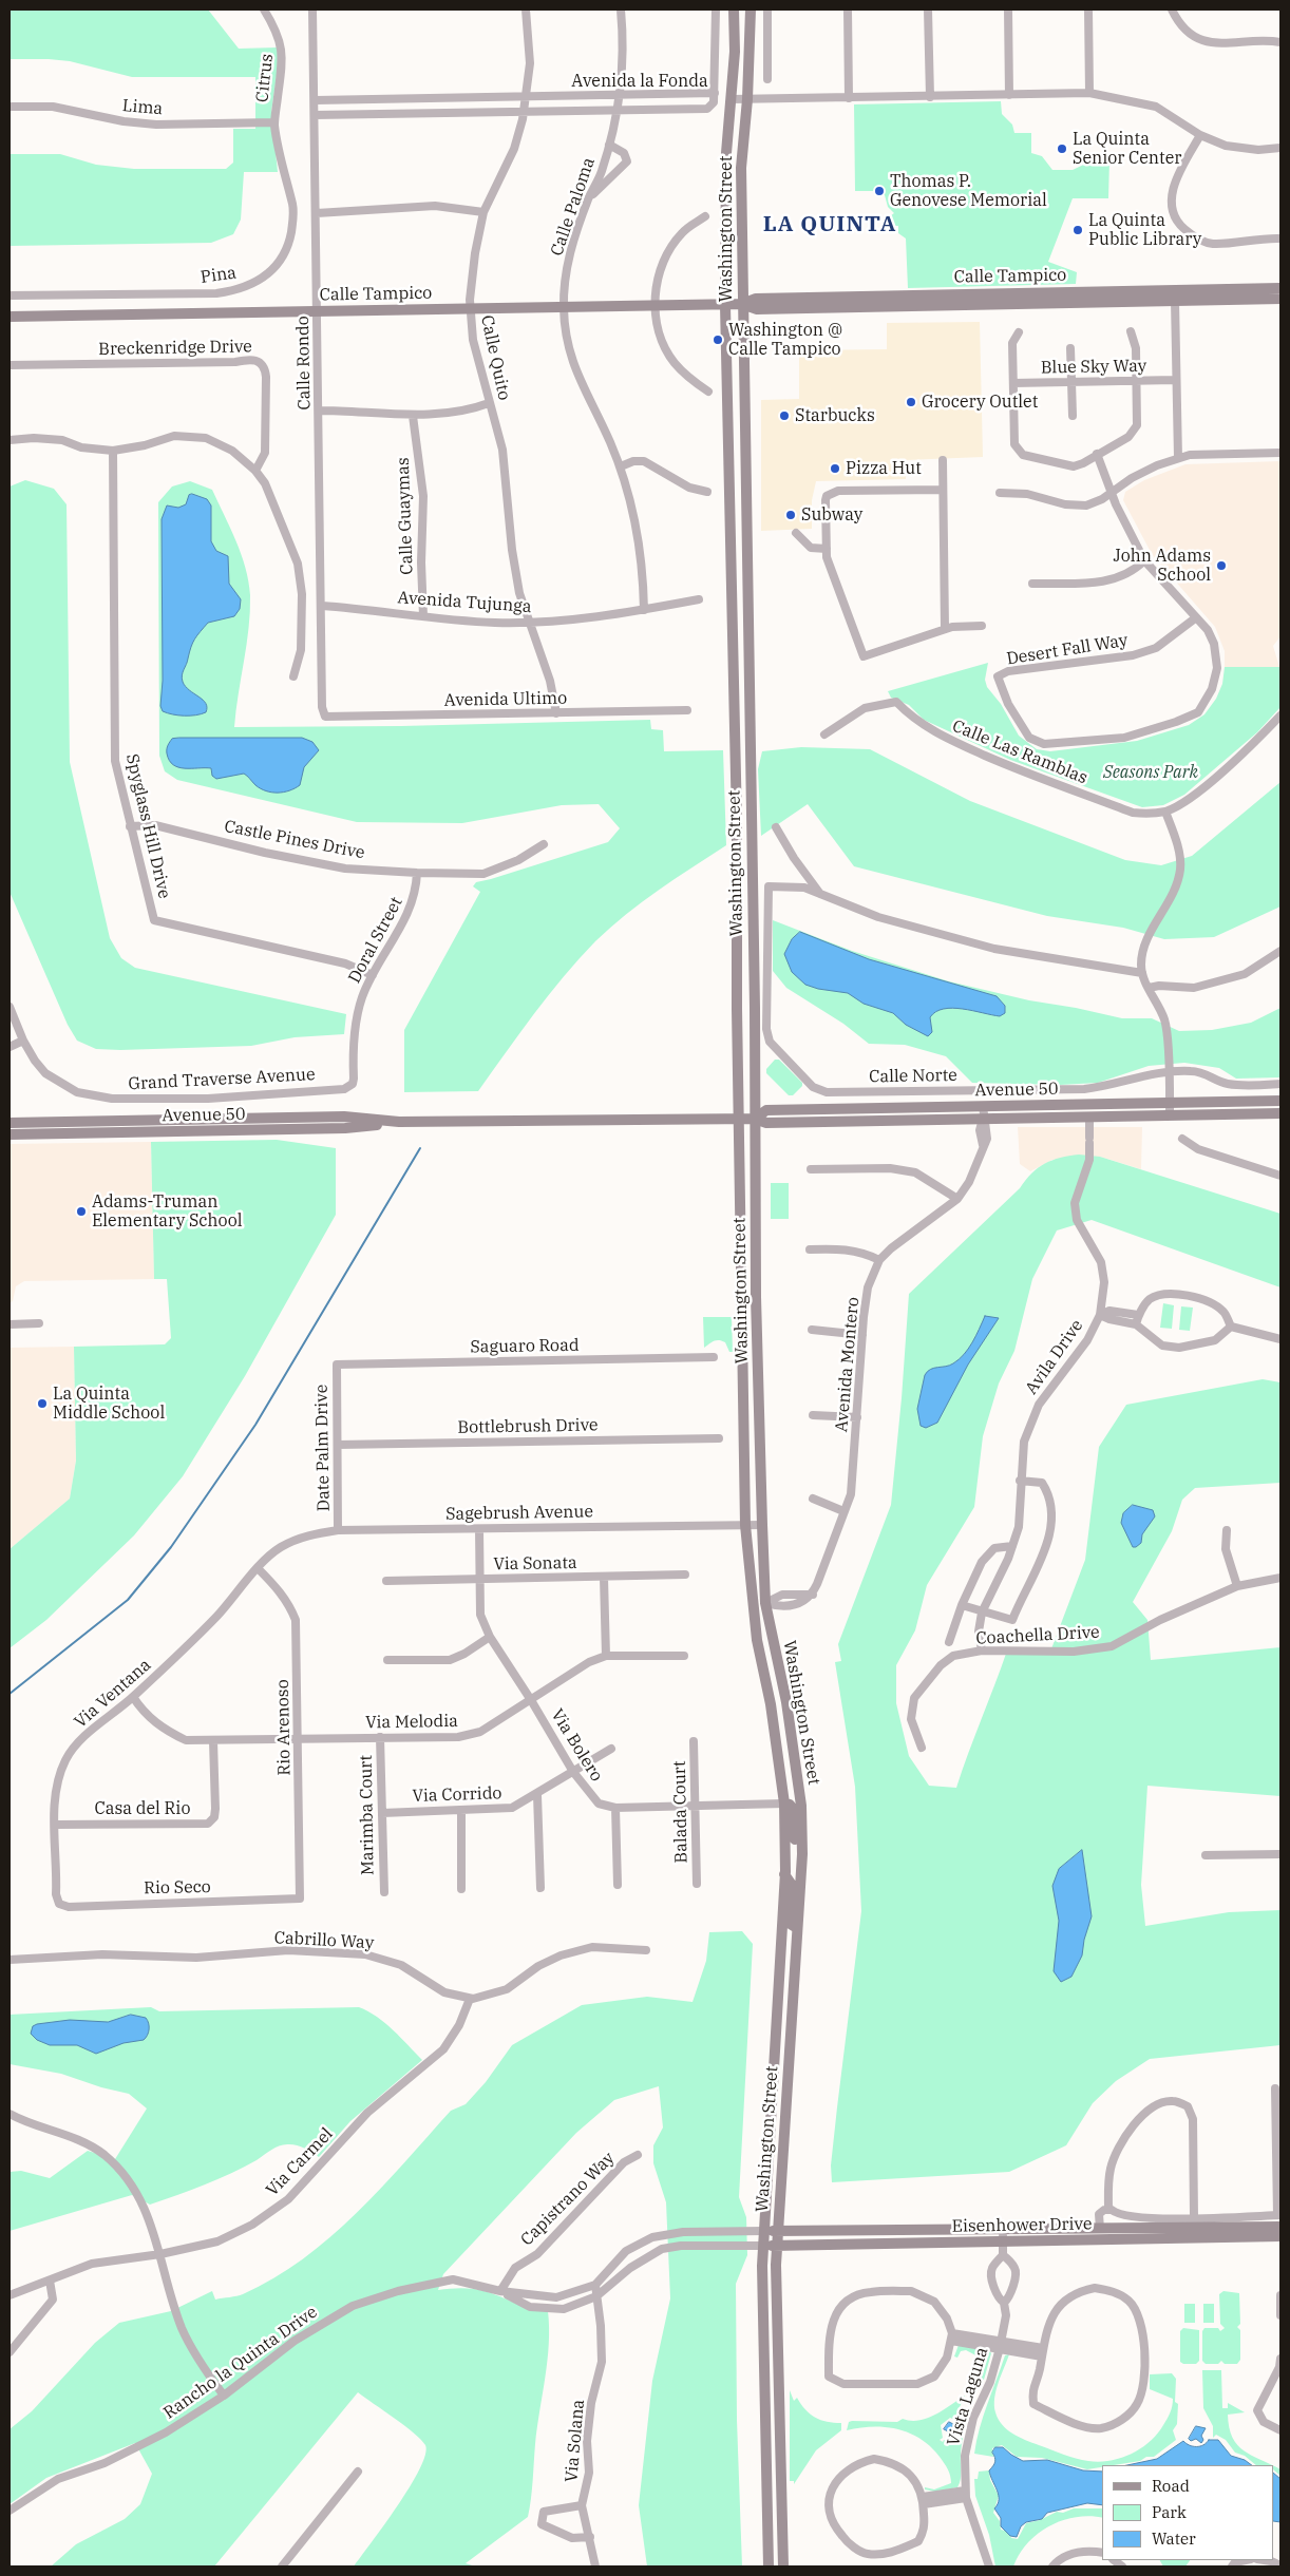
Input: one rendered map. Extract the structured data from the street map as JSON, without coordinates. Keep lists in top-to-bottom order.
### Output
{
  "streets": {
    "main road": [
      "Washington Street",
      "Calle Tampico",
      "Avenue 50",
      "Eisenhower Drive"
    ],
    "street": [
      "Citrus",
      "Avenida la Fonda",
      "Lima",
      "Calle Paloma",
      "Pina",
      "Breckenridge Drive",
      "Calle Quito",
      "Calle Rondo",
      "Blue Sky Way",
      "Calle Guaymas",
      "Avenida Tujunga",
      "Desert Fall Way",
      "Avenida Ultimo",
      "Calle Las Ramblas",
      "Spyglass Hill Drive",
      "Castle Pines Drive",
      "Doral Street",
      "Calle Norte",
      "Grand Traverse Avenue",
      "Saguaro Road",
      "Avila Drive",
      "Avenida Montero",
      "Bottlebrush Drive",
      "Date Palm Drive",
      "Sagebrush Avenue",
      "Via Sonata",
      "Coachella Drive",
      "Via Ventana",
      "Via Melodia",
      "Rio Arenoso",
      "Via Bolero",
      "Via Corrido",
      "Casa del Rio",
      "Balada Court",
      "Marimba Court",
      "Rio Seco",
      "Cabrillo Way",
      "Via Carmel",
      "Capistrano Way",
      "Rancho la Quinta Drive",
      "Vista Laguna",
      "Via Solana"
    ]
  },
  "crossings": [
    ["Citrus", "Lima"],
    ["Citrus", "Pina"],
    ["Avenida la Fonda", "Calle Paloma"],
    ["Avenida la Fonda", "Washington Street"],
    ["Avenida la Fonda", "Calle Quito"],
    ["Avenida la Fonda", "Calle Rondo"],
    ["Lima", "Pina"],
    ["Calle Paloma", "Calle Tampico"],
    ["Calle Paloma", "Avenida Tujunga"],
    ["Washington Street", "Calle Tampico"],
    ["Washington Street", "Avenue 50"],
    ["Washington Street", "Sagebrush Avenue"],
    ["Washington Street", "Via Bolero"],
    ["Washington Street", "Eisenhower Drive"],
    ["Washington Street", "Rancho la Quinta Drive"],
    ["Calle Tampico", "Calle Quito"],
    ["Calle Tampico", "Calle Rondo"],
    ["Calle Quito", "Avenida Tujunga"],
    ["Calle Quito", "Avenida Ultimo"],
    ["Calle Rondo", "Avenida Tujunga"],
    ["Calle Rondo", "Avenida Ultimo"],
    ["Calle Guaymas", "Avenida Tujunga"],
    ["Spyglass Hill Drive", "Castle Pines Drive"],
    ["Spyglass Hill Drive", "Doral Street"],
    ["Castle Pines Drive", "Doral Street"],
    ["Doral Street", "Grand Traverse Avenue"],
    ["Avenue 50", "Avila Drive"],
    ["Avenue 50", "Avenida Montero"],
    ["Saguaro Road", "Date Palm Drive"],
    ["Avila Drive", "Coachella Drive"],
    ["Bottlebrush Drive", "Date Palm Drive"],
    ["Date Palm Drive", "Sagebrush Avenue"],
    ["Sagebrush Avenue", "Via Ventana"],
    ["Sagebrush Avenue", "Via Bolero"],
    ["Via Sonata", "Via Bolero"],
    ["Via Ventana", "Via Melodia"],
    ["Via Ventana", "Rio Arenoso"],
    ["Via Ventana", "Casa del Rio"],
    ["Via Ventana", "Rio Seco"],
    ["Via Melodia", "Rio Arenoso"],
    ["Via Melodia", "Via Bolero"],
    ["Via Melodia", "Casa del Rio"],
    ["Via Melodia", "Marimba Court"],
    ["Rio Arenoso", "Rio Seco"],
    ["Via Bolero", "Via Corrido"],
    ["Via Bolero", "Balada Court"],
    ["Via Corrido", "Marimba Court"],
    ["Cabrillo Way", "Via Carmel"],
    ["Capistrano Way", "Rancho la Quinta Drive"],
    ["Eisenhower Drive", "Rancho la Quinta Drive"],
    ["Rancho la Quinta Drive", "Via Solana"]
  ],
  "districts": ["LA QUINTA"],
  "parks": ["Seasons Park"],
  "places": [
    "La Quinta Senior Center",
    "Thomas P. Genovese Memorial",
    "La Quinta Public Library",
    "Washington @ Calle Tampico",
    "Grocery Outlet",
    "Starbucks",
    "Pizza Hut",
    "Subway",
    "John Adams School",
    "Adams-Truman Elementary School",
    "La Quinta Middle School"
  ],
  "legend": ["Road", "Park", "Water"]
}
